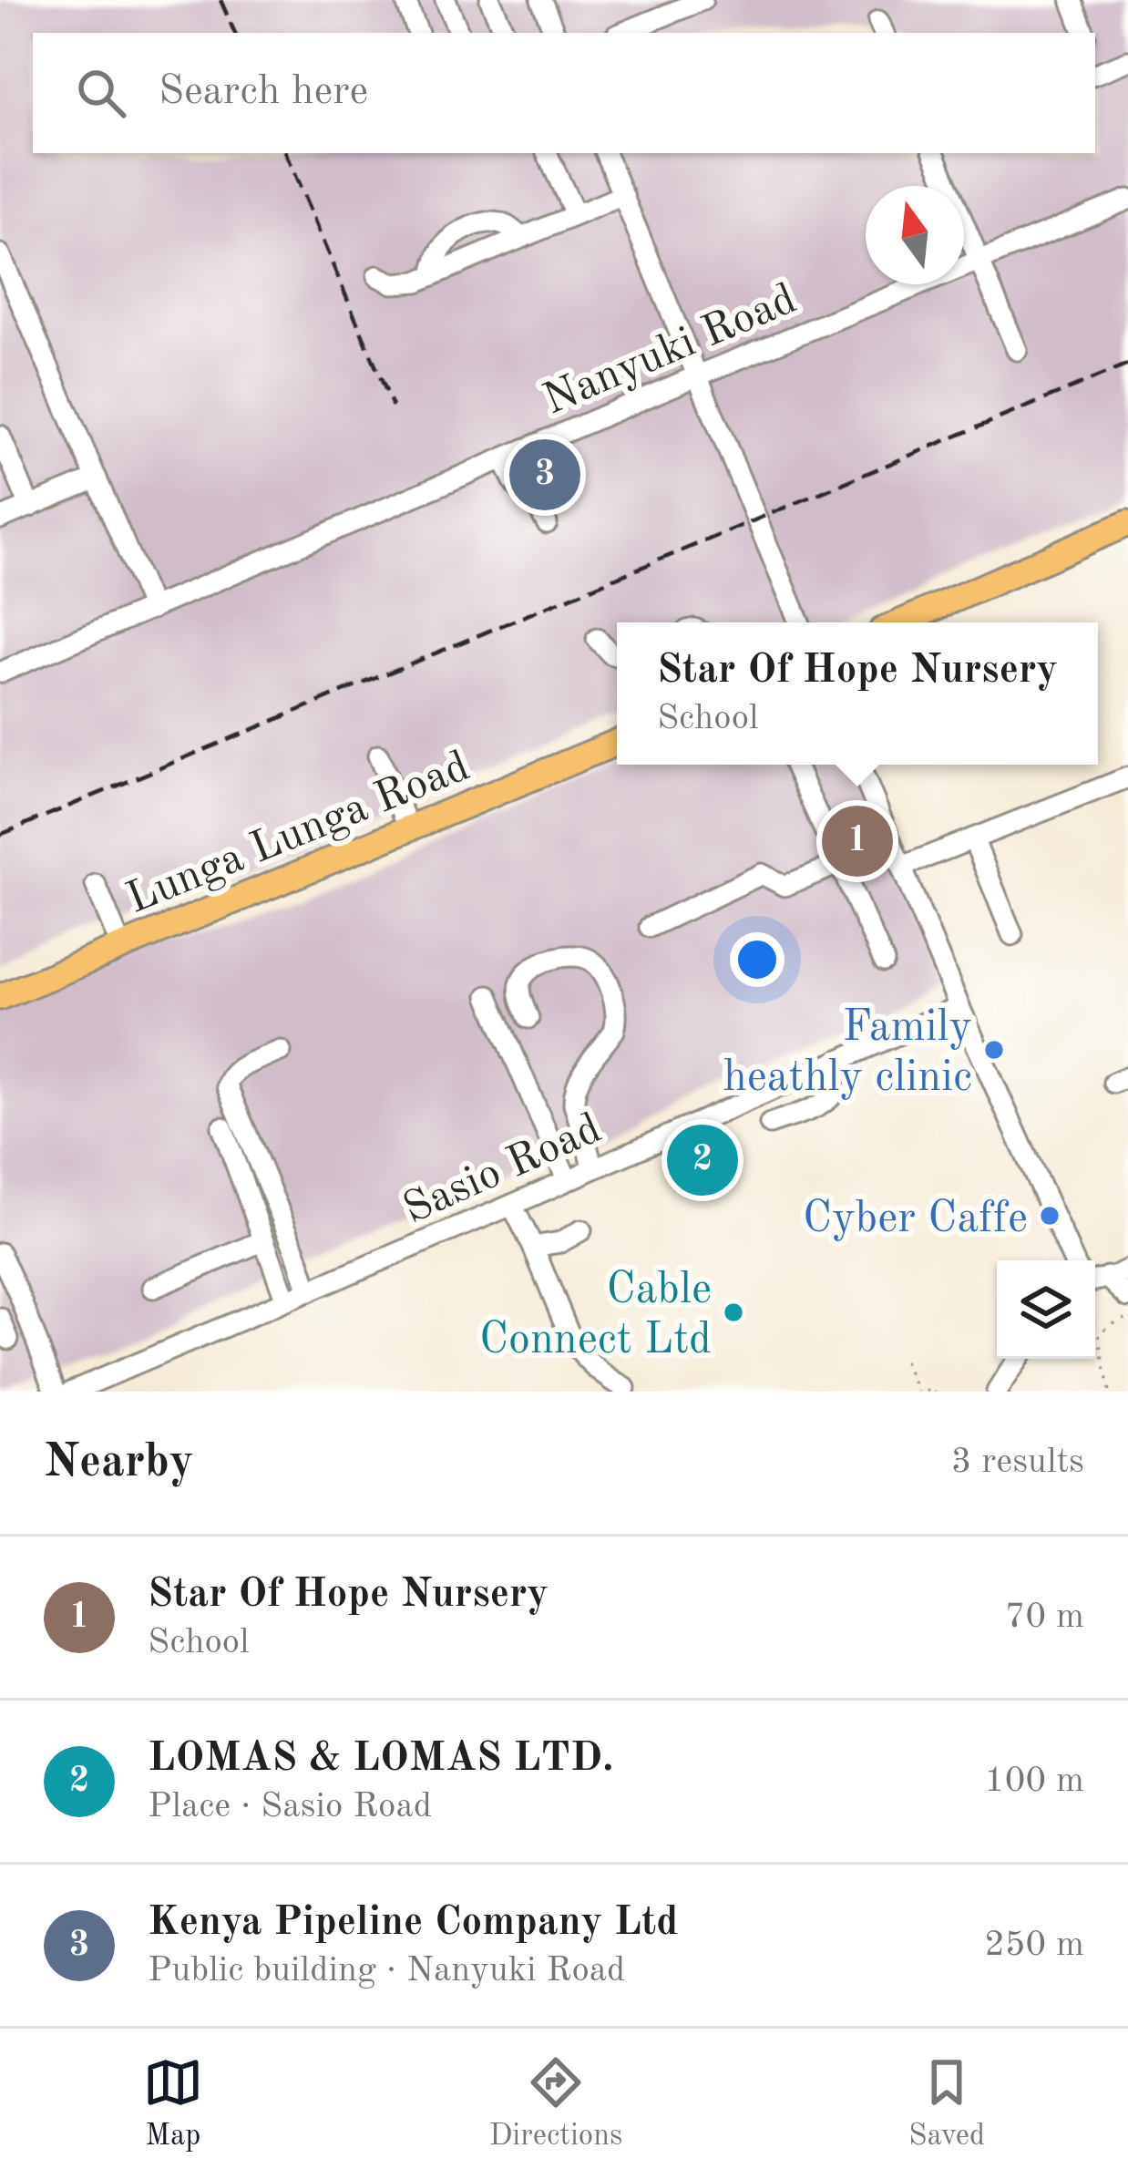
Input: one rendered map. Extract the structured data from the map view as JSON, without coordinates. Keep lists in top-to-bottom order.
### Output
{
  "streets": {
    "main road": ["Lunga Lunga Road"],
    "street": ["Nanyuki Road", "Sasio Road"]
  },
  "places": ["Family heathly clinic", "Cyber Caffe", "Cable Connect Ltd"],
  "north": "top",
  "page": {
    "search": "Search here",
    "pins": ["3", "1", "2"],
    "popup": ["Star Of Hope Nursery", "School"],
    "heading": ["Nearby", "3 results"],
    "list": [
      {
        "mark": "1",
        "name": "Star Of Hope Nursery",
        "note": "School",
        "value": "70 m"
      },
      {
        "mark": "2",
        "name": "LOMAS & LOMAS LTD.",
        "note": "Place · Sasio Road",
        "value": "100 m"
      },
      {
        "mark": "3",
        "name": "Kenya Pipeline Company Ltd",
        "note": "Public building · Nanyuki Road",
        "value": "250 m"
      }
    ],
    "nav": ["Map", "Directions", "Saved"]
  }
}
